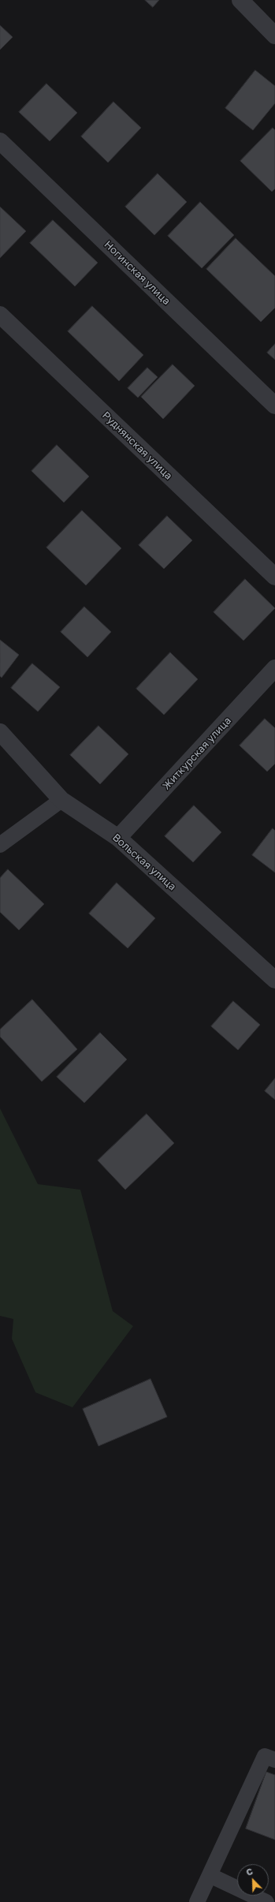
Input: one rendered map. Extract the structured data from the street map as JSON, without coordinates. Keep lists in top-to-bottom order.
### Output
{
  "streets": {
    "street": [
      "Ногинская улица",
      "Руднянская улица",
      "Житкурская улица",
      "Вольская улица"
    ]
  },
  "crossings": [
    ["Житкурская улица", "Вольская улица"]
  ],
  "north": "top left"
}
